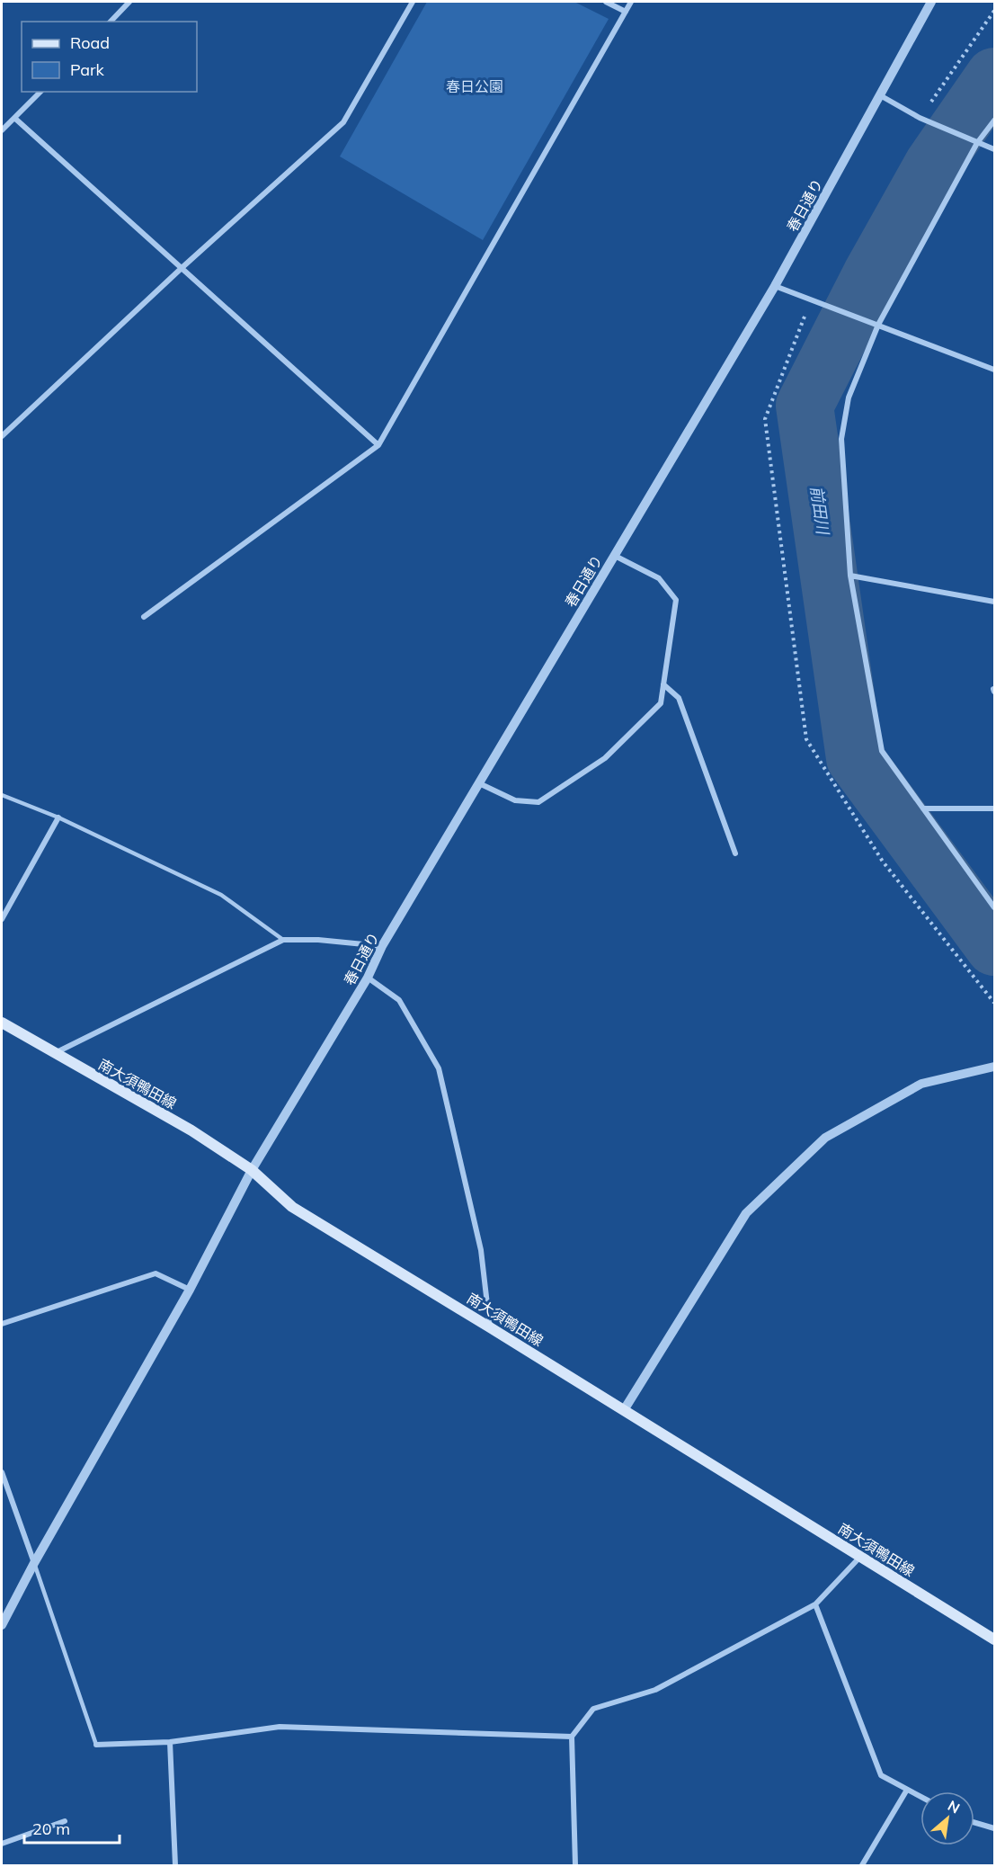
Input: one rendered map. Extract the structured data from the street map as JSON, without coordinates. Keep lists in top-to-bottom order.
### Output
{
  "streets": {
    "main road": ["南大須鴨田線"],
    "street": ["春日通り"]
  },
  "crossings": [
    ["春日通り", "南大須鴨田線"]
  ],
  "water": ["前田川"],
  "parks": ["春日公園"],
  "legend": ["Road", "Park"],
  "scale_bar": "20 m",
  "north": "top right"
}
